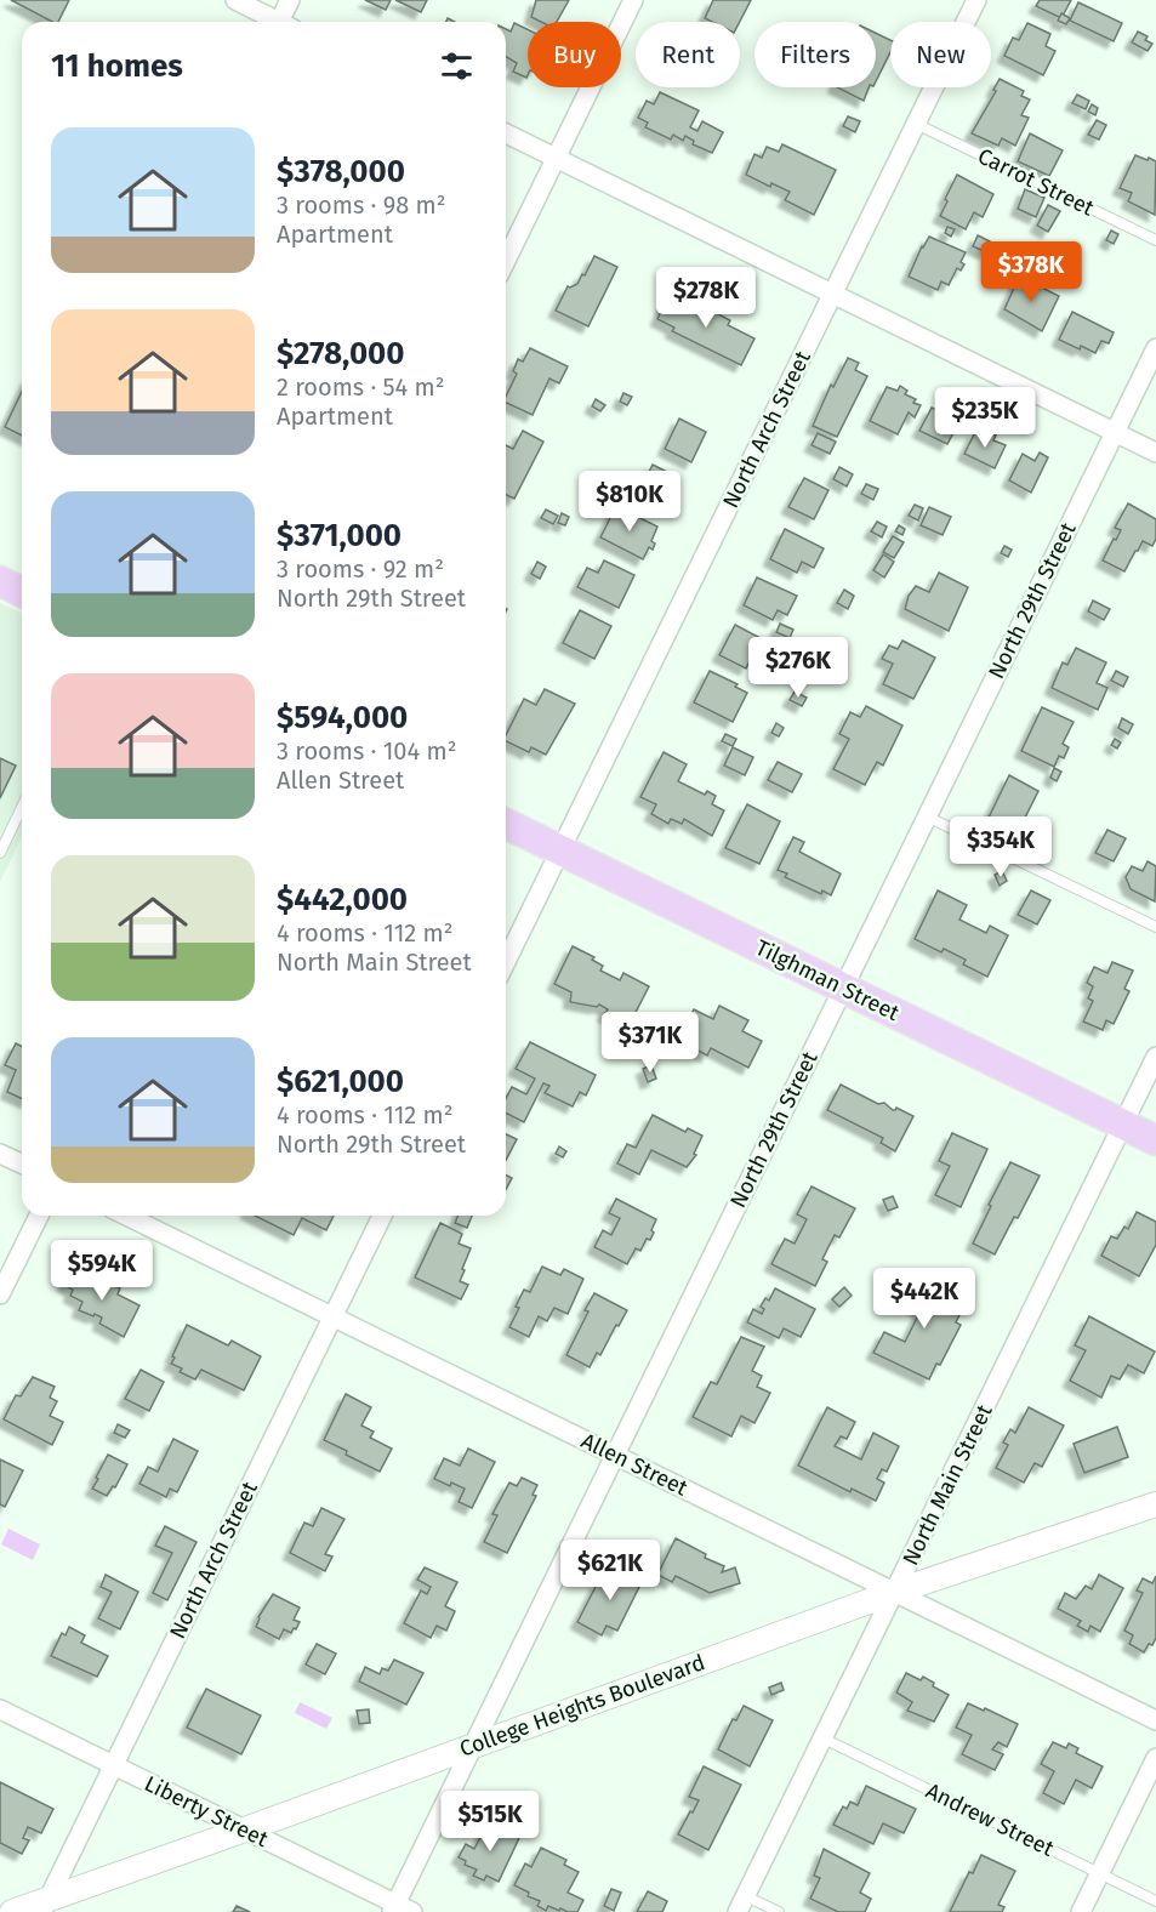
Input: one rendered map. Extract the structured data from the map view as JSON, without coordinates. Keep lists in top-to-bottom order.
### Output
{
  "streets": {
    "main road": ["Tilghman Street"],
    "street": [
      "North Arch Street",
      "North 29th Street",
      "Allen Street",
      "North Main Street",
      "College Heights Boulevard",
      "Liberty Street"
    ],
    "lane": ["Carrot Street", "Andrew Street"]
  },
  "crossings": [
    ["Carrot Street", "North Arch Street"],
    ["North Arch Street", "Tilghman Street"],
    ["North Arch Street", "Allen Street"],
    ["North Arch Street", "College Heights Boulevard"],
    ["North Arch Street", "Liberty Street"],
    ["North 29th Street", "Tilghman Street"],
    ["North 29th Street", "Allen Street"],
    ["North 29th Street", "College Heights Boulevard"],
    ["North 29th Street", "Liberty Street"],
    ["Tilghman Street", "North Main Street"],
    ["Allen Street", "North Main Street"],
    ["Allen Street", "College Heights Boulevard"],
    ["North Main Street", "College Heights Boulevard"],
    ["North Main Street", "Andrew Street"],
    ["College Heights Boulevard", "Liberty Street"]
  ],
  "page": {
    "chip": [
      "Buy",
      "Rent",
      "Filters",
      "New"
    ],
    "heading": "11 homes",
    "list": [
      {
        "name": "$378,000",
        "note": "3 rooms · 98 m² · Apartment"
      },
      {
        "name": "$278,000",
        "note": "2 rooms · 54 m² · Apartment"
      },
      {
        "name": "$371,000",
        "note": "3 rooms · 92 m² · North 29th Street"
      },
      {
        "name": "$594,000",
        "note": "3 rooms · 104 m² · Allen Street"
      },
      {
        "name": "$442,000",
        "note": "4 rooms · 112 m² · North Main Street"
      },
      {
        "name": "$621,000",
        "note": "4 rooms · 112 m² · North 29th Street"
      }
    ],
    "price": [
      "$378K",
      "$278K",
      "$235K",
      "$810K",
      "$276K",
      "$354K",
      "$371K",
      "$594K",
      "$442K",
      "$621K",
      "$515K"
    ]
  }
}
